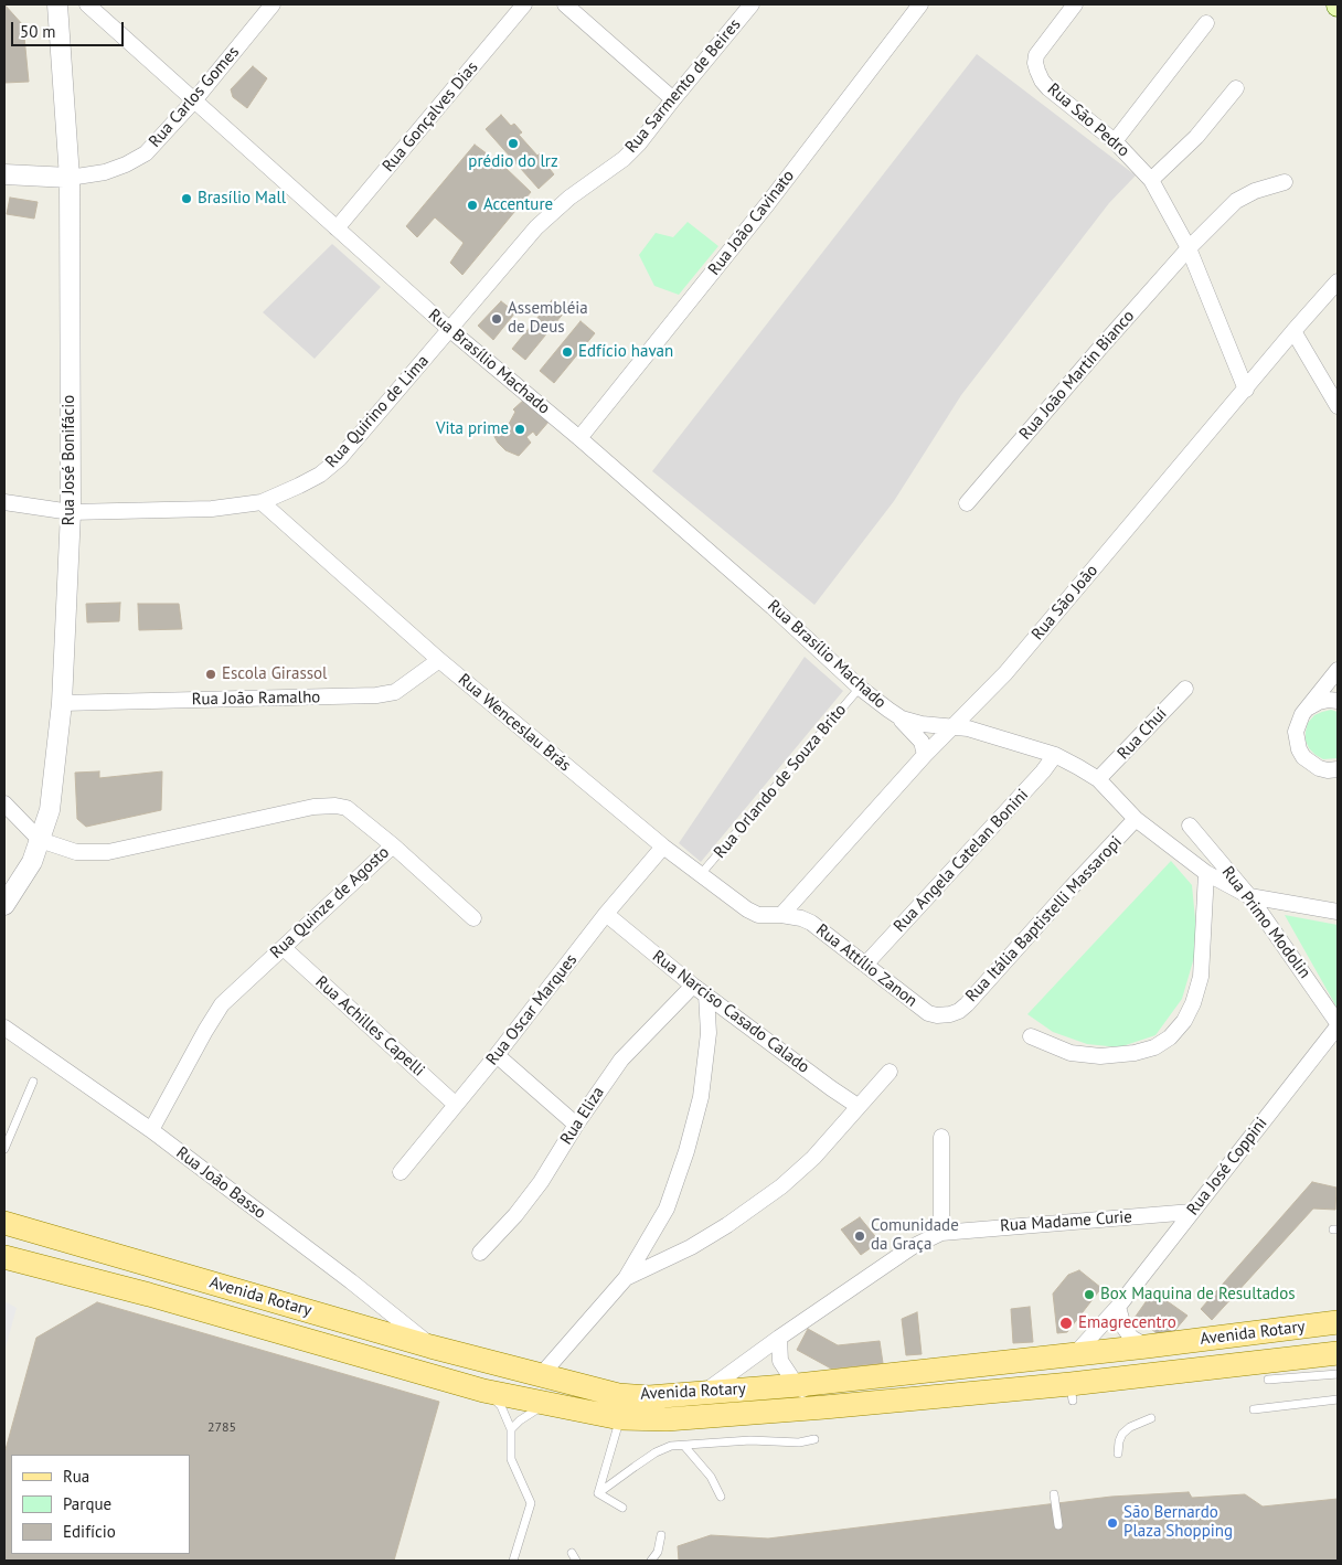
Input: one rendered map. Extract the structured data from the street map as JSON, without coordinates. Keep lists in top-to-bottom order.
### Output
{
  "streets": {
    "main road": ["Avenida Rotary"],
    "street": [
      "Rua Sarmento de Beires",
      "Rua Carlos Gomes",
      "Rua Gonçalves Dias",
      "Rua São Pedro",
      "Rua João Cavinato",
      "Rua Brasílio Machado",
      "Rua João Martin Bianco",
      "Rua Quirino de Lima",
      "Rua José Bonifácio",
      "Rua São João",
      "Rua João Ramalho",
      "Rua Wenceslau Brás",
      "Rua Chuí",
      "Rua Angela Catelan Bonini",
      "Rua Quinze de Agosto",
      "Rua Itália Baptistelli Massaropi",
      "Rua Primo Modolin",
      "Rua Attílio Zanon",
      "Rua Oscar Marques",
      "Rua Narciso Casado Calado",
      "Rua Achilles Capelli",
      "Rua Eliza",
      "Rua José Coppini",
      "Rua João Basso",
      "Rua Madame Curie"
    ],
    "lane": ["Rua Orlando de Souza Brito"]
  },
  "crossings": [
    ["Rua Sarmento de Beires", "Rua Brasílio Machado"],
    ["Rua Sarmento de Beires", "Rua Quirino de Lima"],
    ["Rua Carlos Gomes", "Rua Brasílio Machado"],
    ["Rua Carlos Gomes", "Rua José Bonifácio"],
    ["Rua Gonçalves Dias", "Rua Brasílio Machado"],
    ["Rua São Pedro", "Rua João Martin Bianco"],
    ["Rua São Pedro", "Rua São João"],
    ["Rua João Cavinato", "Rua Brasílio Machado"],
    ["Rua Brasílio Machado", "Rua Quirino de Lima"],
    ["Rua Brasílio Machado", "Rua São João"],
    ["Rua Brasílio Machado", "Rua Chuí"],
    ["Rua Brasílio Machado", "Rua Orlando de Souza Brito"],
    ["Rua Brasílio Machado", "Rua Angela Catelan Bonini"],
    ["Rua Brasílio Machado", "Rua Itália Baptistelli Massaropi"],
    ["Rua Brasílio Machado", "Rua Primo Modolin"],
    ["Rua Quirino de Lima", "Rua José Bonifácio"],
    ["Rua Quirino de Lima", "Rua Wenceslau Brás"],
    ["Rua José Bonifácio", "Rua João Ramalho"],
    ["Rua José Bonifácio", "Rua Quinze de Agosto"],
    ["Rua São João", "Rua Wenceslau Brás"],
    ["Rua São João", "Rua Attílio Zanon"],
    ["Rua João Ramalho", "Rua Wenceslau Brás"],
    ["Rua Wenceslau Brás", "Rua Orlando de Souza Brito"],
    ["Rua Wenceslau Brás", "Rua Attílio Zanon"],
    ["Rua Wenceslau Brás", "Rua Oscar Marques"],
    ["Rua Angela Catelan Bonini", "Rua Attílio Zanon"],
    ["Rua Quinze de Agosto", "Rua Achilles Capelli"],
    ["Rua Quinze de Agosto", "Rua João Basso"],
    ["Rua Itália Baptistelli Massaropi", "Rua Attílio Zanon"],
    ["Rua Primo Modolin", "Rua José Coppini"],
    ["Rua Oscar Marques", "Rua Narciso Casado Calado"],
    ["Rua Oscar Marques", "Rua Achilles Capelli"],
    ["Rua Narciso Casado Calado", "Rua Eliza"],
    ["Rua José Coppini", "Rua Madame Curie"],
    ["Rua José Coppini", "Avenida Rotary"],
    ["Rua João Basso", "Avenida Rotary"],
    ["Rua Madame Curie", "Avenida Rotary"]
  ],
  "places": [
    "prédio do lrz",
    "Brasílio Mall",
    "Accenture",
    "Assembléia de Deus",
    "Edfício havan",
    "Vita prime",
    "Escola Girassol",
    "Comunidade da Graça",
    "Box Maquina de Resultados",
    "Emagrecentro",
    "São Bernardo Plaza Shopping"
  ],
  "house_numbers": ["2785"],
  "legend": ["Rua", "Parque", "Edifício"],
  "scale_bar": "50 m"
}
